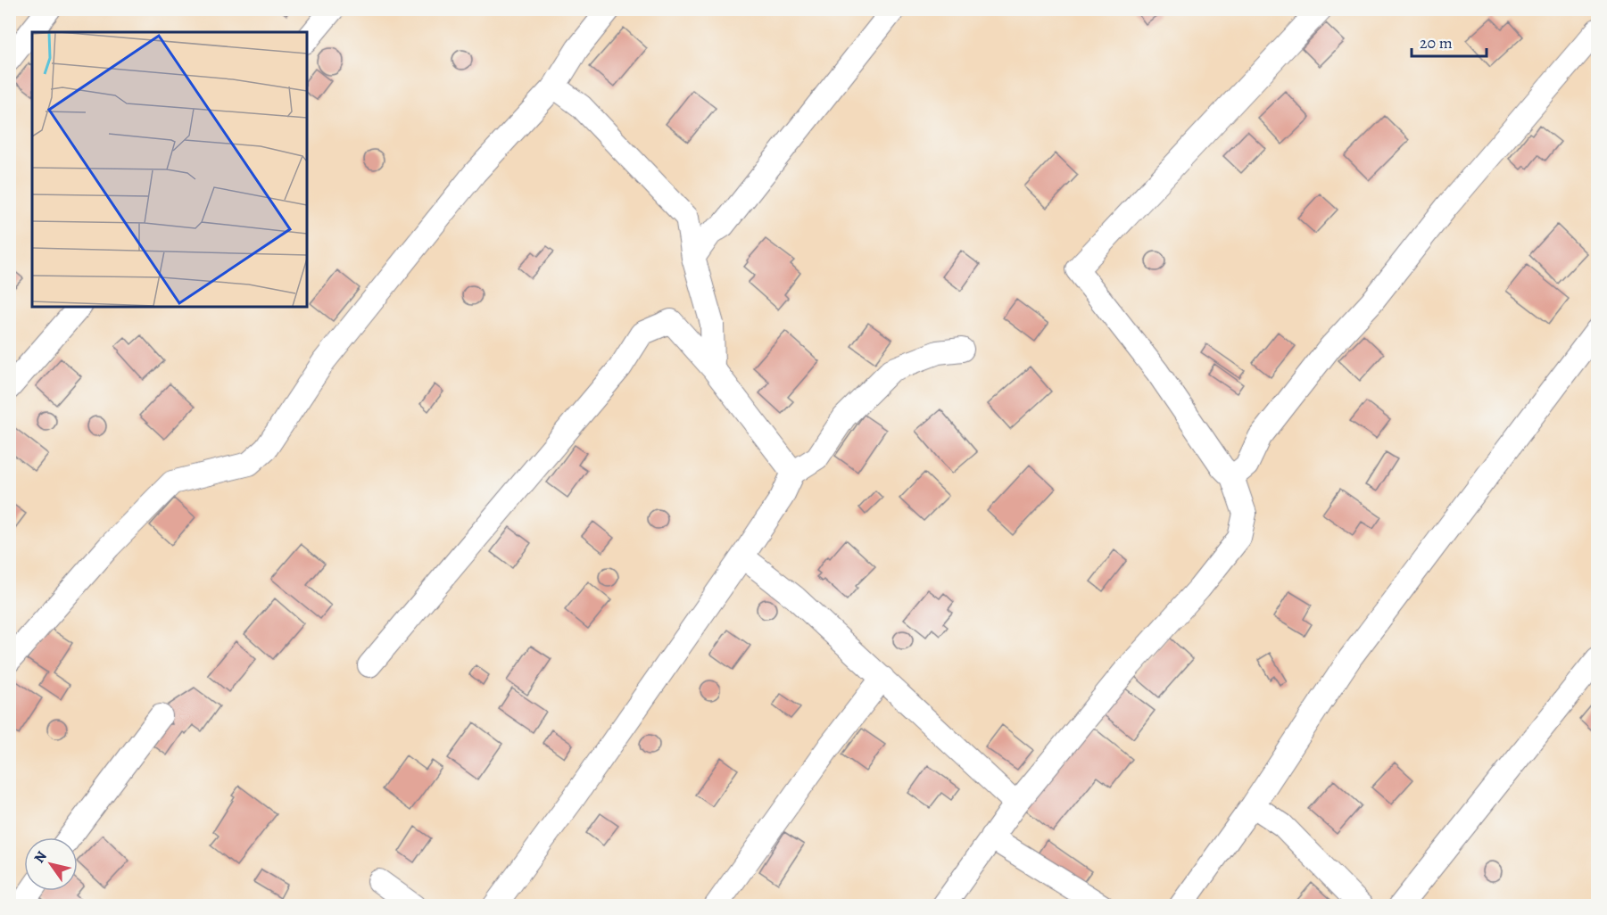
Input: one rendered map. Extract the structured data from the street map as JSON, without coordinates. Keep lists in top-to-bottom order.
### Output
{
  "scale_bar": "20 m",
  "north": "top left"
}
